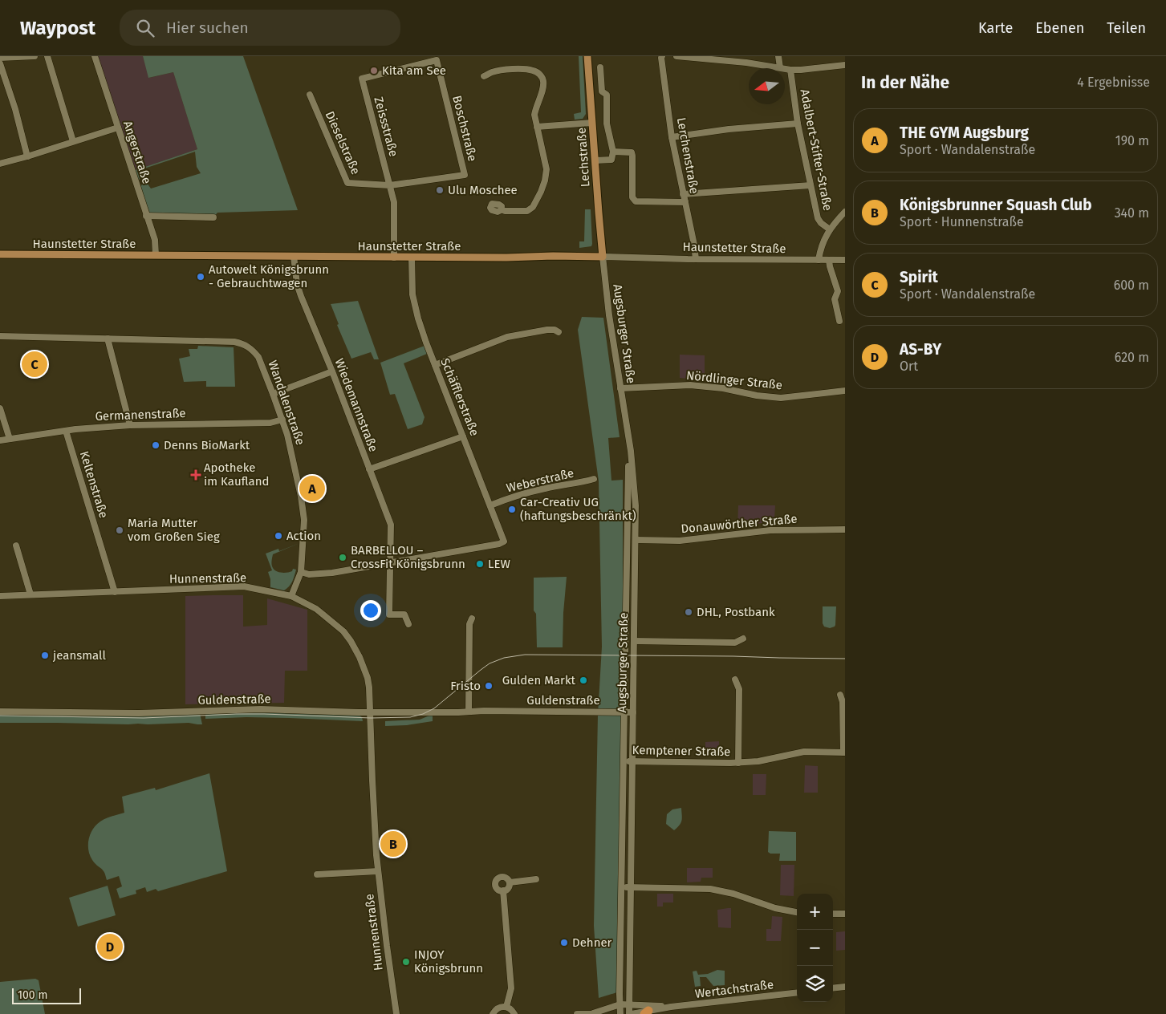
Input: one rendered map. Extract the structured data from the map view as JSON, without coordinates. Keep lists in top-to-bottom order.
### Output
{
  "streets": {
    "main road": ["Lechstraße", "Haunstetter Straße"],
    "street": [
      "Zeissstraße",
      "Boschstraße",
      "Dieselstraße",
      "Adalbert-Stifter-Straße",
      "Angerstraße",
      "Lerchenstraße",
      "Augsburger Straße",
      "Nördlinger Straße",
      "Schäfflerstraße",
      "Wandalenstraße",
      "Wiedemannstraße",
      "Germanenstraße",
      "Weberstraße",
      "Keltenstraße",
      "Donauwörther Straße",
      "Hunnenstraße",
      "Guldenstraße",
      "Kemptener Straße",
      "Wertachstraße"
    ]
  },
  "crossings": [
    ["Zeissstraße", "Boschstraße"],
    ["Zeissstraße", "Dieselstraße"],
    ["Zeissstraße", "Haunstetter Straße"],
    ["Boschstraße", "Dieselstraße"],
    ["Angerstraße", "Haunstetter Straße"],
    ["Lerchenstraße", "Haunstetter Straße"],
    ["Lechstraße", "Haunstetter Straße"],
    ["Lechstraße", "Augsburger Straße"],
    ["Haunstetter Straße", "Augsburger Straße"],
    ["Haunstetter Straße", "Schäfflerstraße"],
    ["Haunstetter Straße", "Wiedemannstraße"],
    ["Augsburger Straße", "Nördlinger Straße"],
    ["Augsburger Straße", "Donauwörther Straße"],
    ["Augsburger Straße", "Guldenstraße"],
    ["Augsburger Straße", "Kemptener Straße"],
    ["Augsburger Straße", "Wertachstraße"],
    ["Schäfflerstraße", "Wiedemannstraße"],
    ["Schäfflerstraße", "Weberstraße"],
    ["Wandalenstraße", "Germanenstraße"],
    ["Wandalenstraße", "Hunnenstraße"],
    ["Germanenstraße", "Keltenstraße"],
    ["Keltenstraße", "Hunnenstraße"],
    ["Hunnenstraße", "Guldenstraße"]
  ],
  "places": {
    "other": [
      "Kita am See",
      "Ulu Moschee",
      "Autowelt Königsbrunn - Gebrauchtwagen",
      "Denns BioMarkt",
      "Car-Creativ UG (haftungsbeschränkt)",
      "Maria Mutter vom Großen Sieg",
      "Action",
      "BARBELLOU – CrossFit Königsbrunn",
      "LEW",
      "DHL, Postbank",
      "jeansmall",
      "Gulden Markt",
      "Fristo",
      "Dehner",
      "INJOY Königsbrunn"
    ],
    "health": ["Apotheke im Kaufland"]
  },
  "scale_bar": "100 m",
  "north": "left",
  "page": {
    "header": "Waypost",
    "search": "Hier suchen",
    "nav": ["Karte", "Ebenen", "Teilen"],
    "heading": ["In der Nähe", "4 Ergebnisse"],
    "list": [
      {
        "mark": "A",
        "name": "THE GYM Augsburg",
        "note": "Sport · Wandalenstraße",
        "value": "190 m"
      },
      {
        "mark": "B",
        "name": "Königsbrunner Squash Club",
        "note": "Sport · Hunnenstraße",
        "value": "340 m"
      },
      {
        "mark": "C",
        "name": "Spirit",
        "note": "Sport · Wandalenstraße",
        "value": "600 m"
      },
      {
        "mark": "D",
        "name": "AS-BY",
        "note": "Ort",
        "value": "620 m"
      }
    ],
    "pins": [
      "C",
      "A",
      "B",
      "D"
    ],
    "map_buttons": ["+", "−"],
    "scale": "100 m"
  }
}
